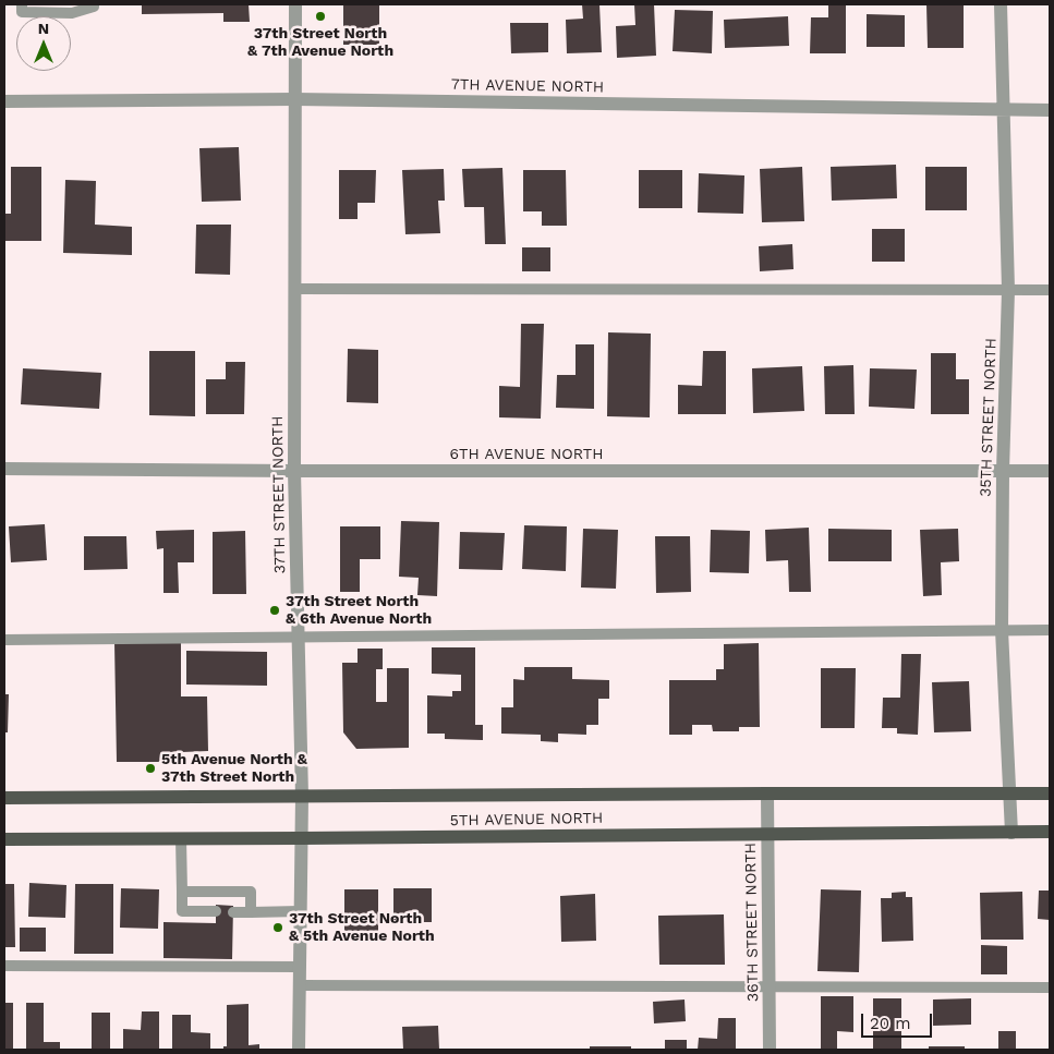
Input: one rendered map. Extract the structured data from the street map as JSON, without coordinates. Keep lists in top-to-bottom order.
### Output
{
  "streets": {
    "main road": ["5TH AVENUE NORTH"],
    "street": [
      "7TH AVENUE NORTH",
      "35TH STREET NORTH",
      "6TH AVENUE NORTH",
      "37TH STREET NORTH",
      "36TH STREET NORTH"
    ]
  },
  "crossings": [
    ["7TH AVENUE NORTH", "35TH STREET NORTH"],
    ["7TH AVENUE NORTH", "37TH STREET NORTH"],
    ["35TH STREET NORTH", "6TH AVENUE NORTH"],
    ["35TH STREET NORTH", "5TH AVENUE NORTH"],
    ["6TH AVENUE NORTH", "37TH STREET NORTH"],
    ["37TH STREET NORTH", "5TH AVENUE NORTH"],
    ["5TH AVENUE NORTH", "36TH STREET NORTH"]
  ],
  "places": [
    "37th Street North & 7th Avenue North",
    "37th Street North & 6th Avenue North",
    "5th Avenue North & 37th Street North",
    "37th Street North & 5th Avenue North"
  ],
  "scale_bar": "20 m",
  "north": "top"
}
